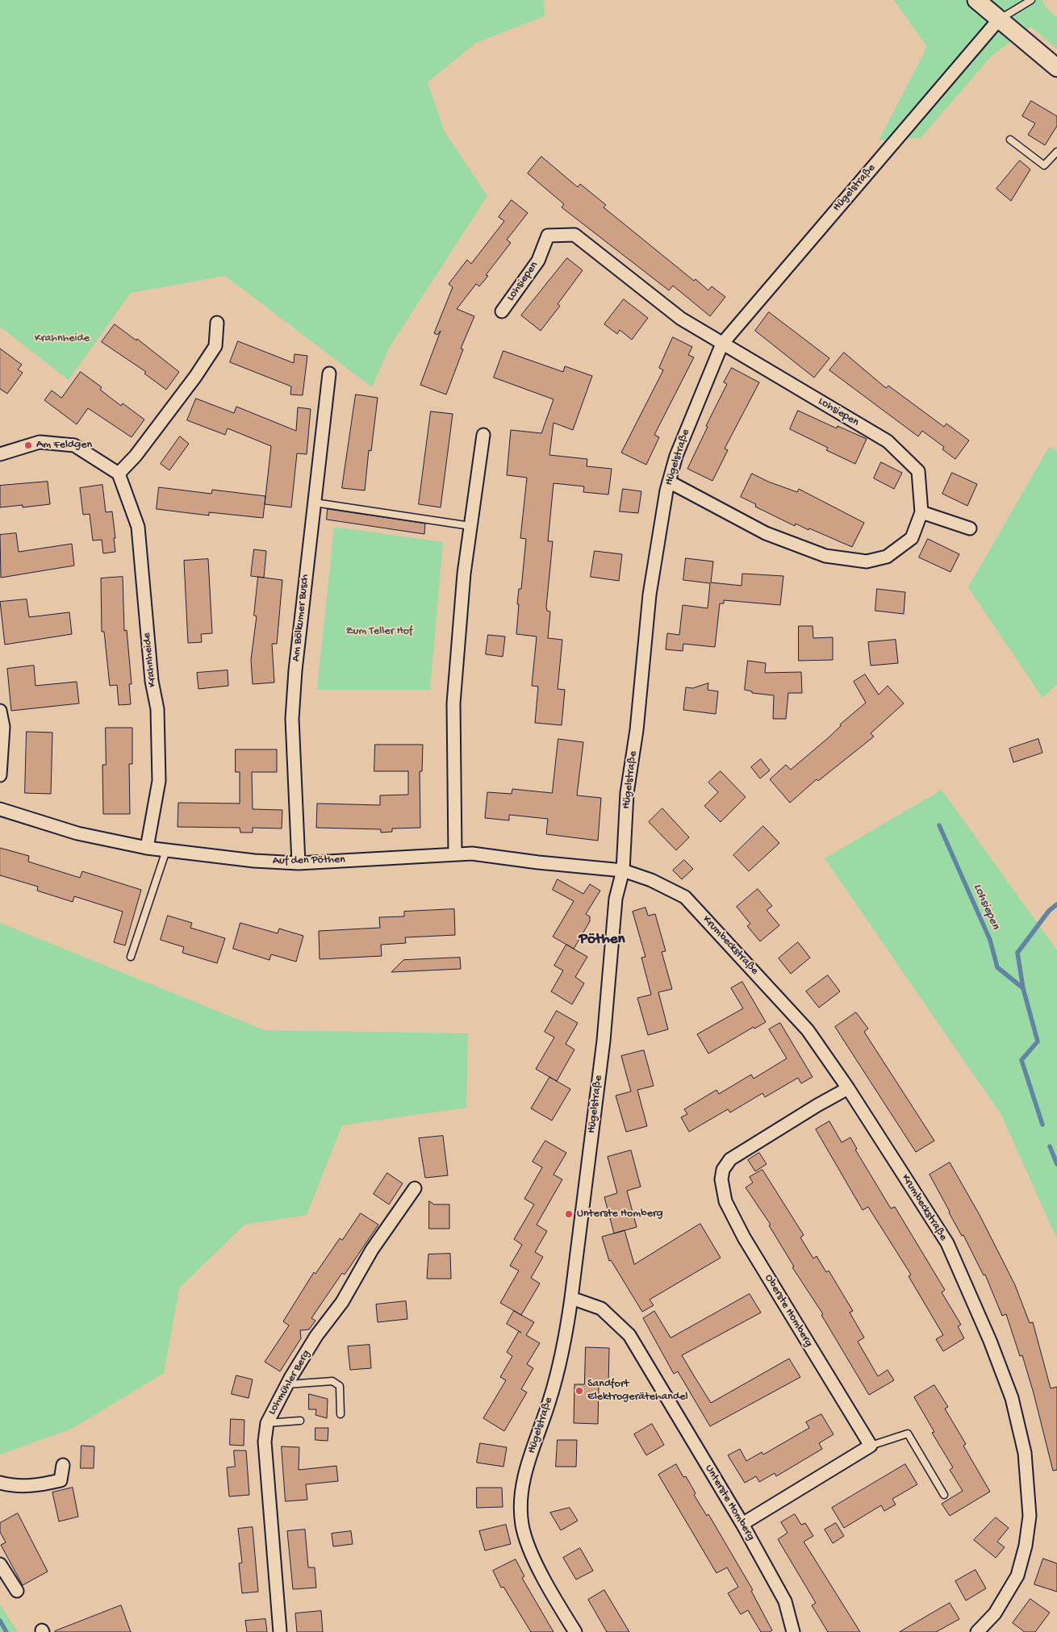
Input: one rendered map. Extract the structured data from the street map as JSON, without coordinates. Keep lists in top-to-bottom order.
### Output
{
  "streets": {
    "street": [
      "Hügelstraße",
      "Lohsiepen",
      "Am Bölkumer Busch",
      "Krahnheide",
      "Auf den Pöthen",
      "Krumbeckstraße",
      "Oberste Homberg",
      "Lohmühler Berg",
      "Unterste Homberg"
    ]
  },
  "crossings": [
    ["Hügelstraße", "Lohsiepen"],
    ["Hügelstraße", "Auf den Pöthen"],
    ["Hügelstraße", "Krumbeckstraße"],
    ["Hügelstraße", "Unterste Homberg"],
    ["Am Bölkumer Busch", "Auf den Pöthen"],
    ["Krahnheide", "Auf den Pöthen"],
    ["Auf den Pöthen", "Krumbeckstraße"],
    ["Krumbeckstraße", "Oberste Homberg"]
  ],
  "districts": ["Pöthen"],
  "water": ["Lohsiepen"],
  "parks": ["Krahnheide", "Zum Teller Hof"],
  "places": ["Am Feldgen", "Unterste Homberg", "Sandfort Elektrogerätehandel"]
}
